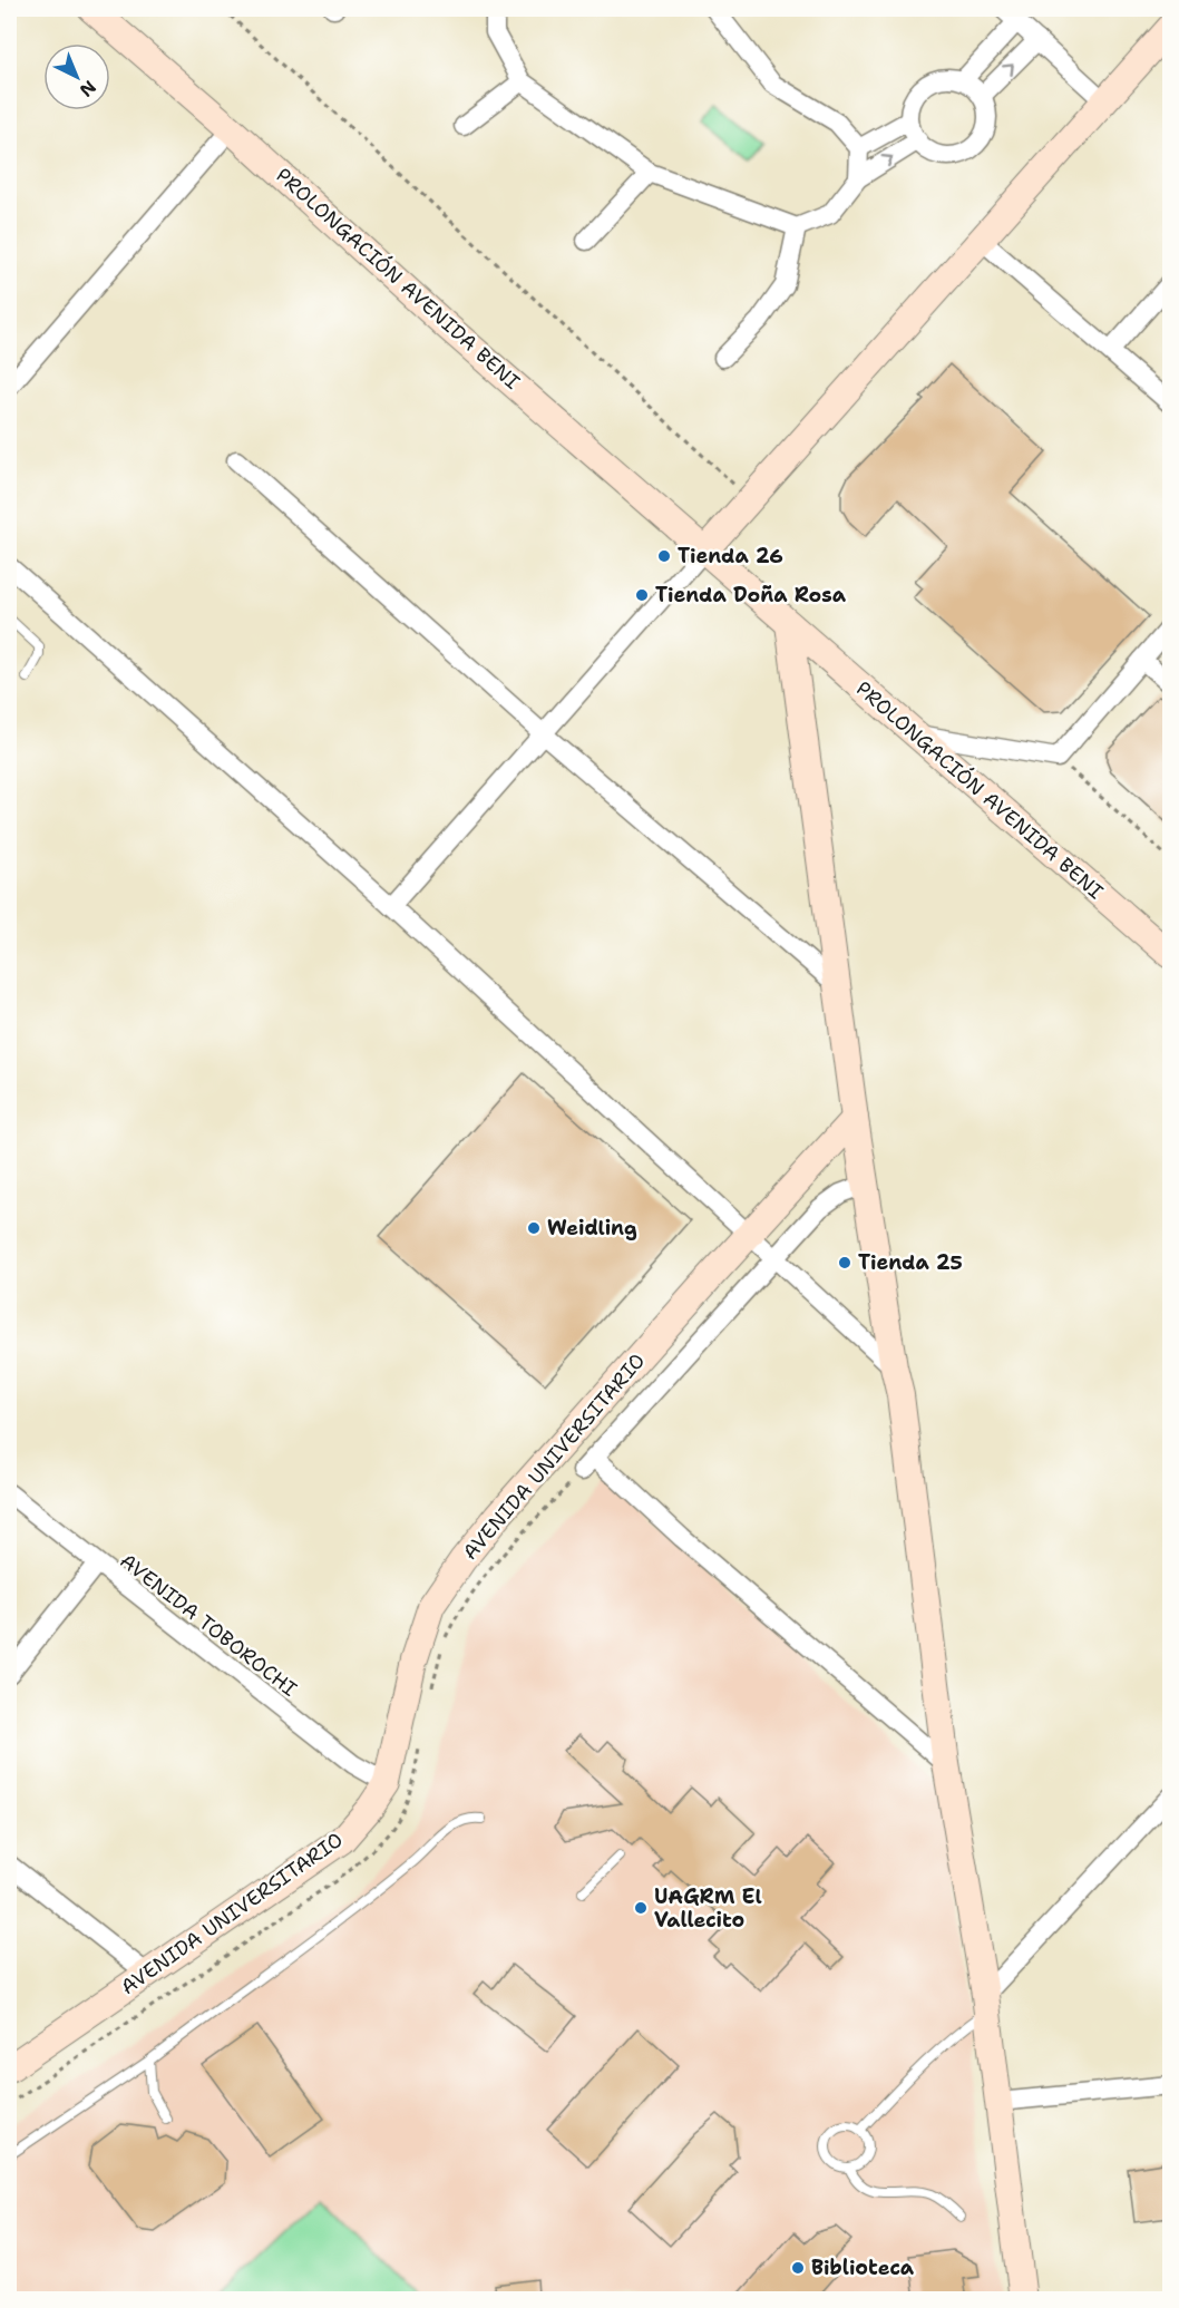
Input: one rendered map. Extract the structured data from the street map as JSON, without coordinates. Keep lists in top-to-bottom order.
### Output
{
  "streets": {
    "street": ["PROLONGACIÓN AVENIDA BENI", "AVENIDA UNIVERSITARIO", "AVENIDA TOBOROCHI"]
  },
  "crossings": [
    ["AVENIDA UNIVERSITARIO", "AVENIDA TOBOROCHI"]
  ],
  "places": [
    "Tienda 26",
    "Tienda Doña Rosa",
    "Weidling",
    "Tienda 25",
    "UAGRM El Vallecito",
    "Biblioteca"
  ],
  "north": "bottom right"
}
